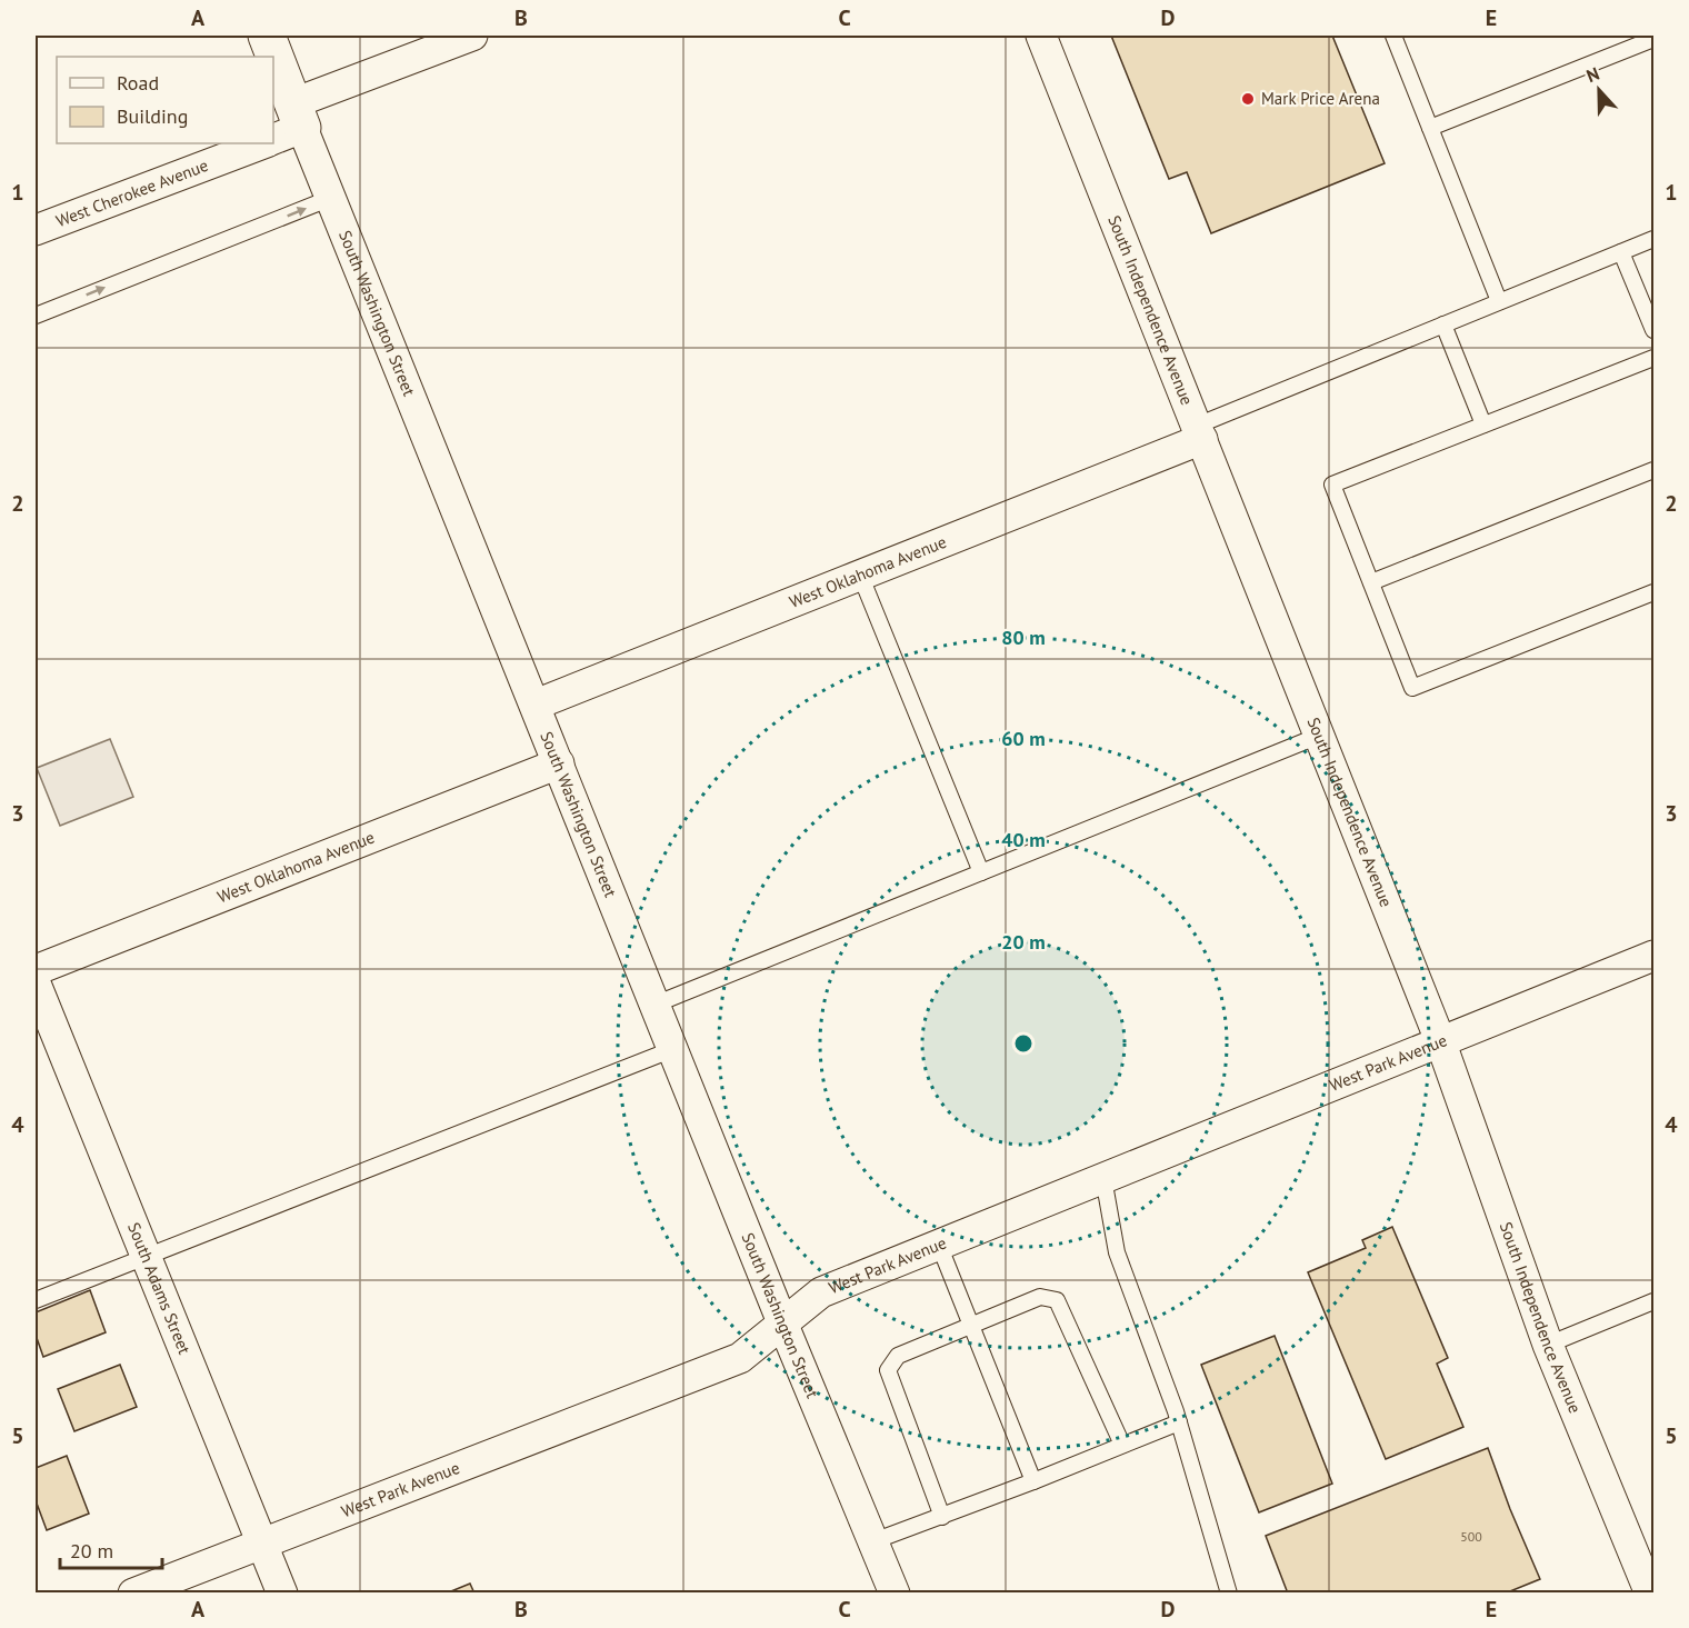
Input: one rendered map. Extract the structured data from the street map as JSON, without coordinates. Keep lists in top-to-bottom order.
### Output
{
  "streets": {
    "street": [
      "West Cherokee Avenue",
      "South Independence Avenue",
      "South Washington Street",
      "West Oklahoma Avenue",
      "West Park Avenue",
      "South Adams Street"
    ]
  },
  "crossings": [
    ["South Independence Avenue", "West Oklahoma Avenue"],
    ["South Independence Avenue", "West Park Avenue"],
    ["South Washington Street", "West Oklahoma Avenue"],
    ["South Washington Street", "West Park Avenue"],
    ["West Park Avenue", "South Adams Street"]
  ],
  "places": ["Mark Price Arena"],
  "house_numbers": ["500"],
  "legend": ["Road", "Building"],
  "scale_bar": "20 m",
  "north": "top",
  "grid": {
    "columns": [
      "A",
      "B",
      "C",
      "D",
      "E"
    ],
    "rows": [
      "1",
      "2",
      "3",
      "4",
      "5"
    ]
  },
  "rings": [
    "80 m",
    "60 m",
    "40 m",
    "20 m"
  ]
}
